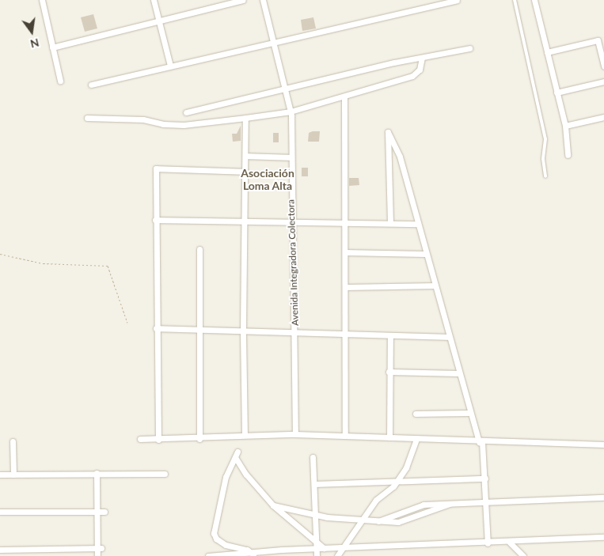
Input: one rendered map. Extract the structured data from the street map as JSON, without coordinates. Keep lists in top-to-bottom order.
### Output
{
  "streets": {
    "street": ["Avenida Integradora Colectora"]
  },
  "districts": ["Asociación Loma Alta"],
  "north": "bottom"
}
